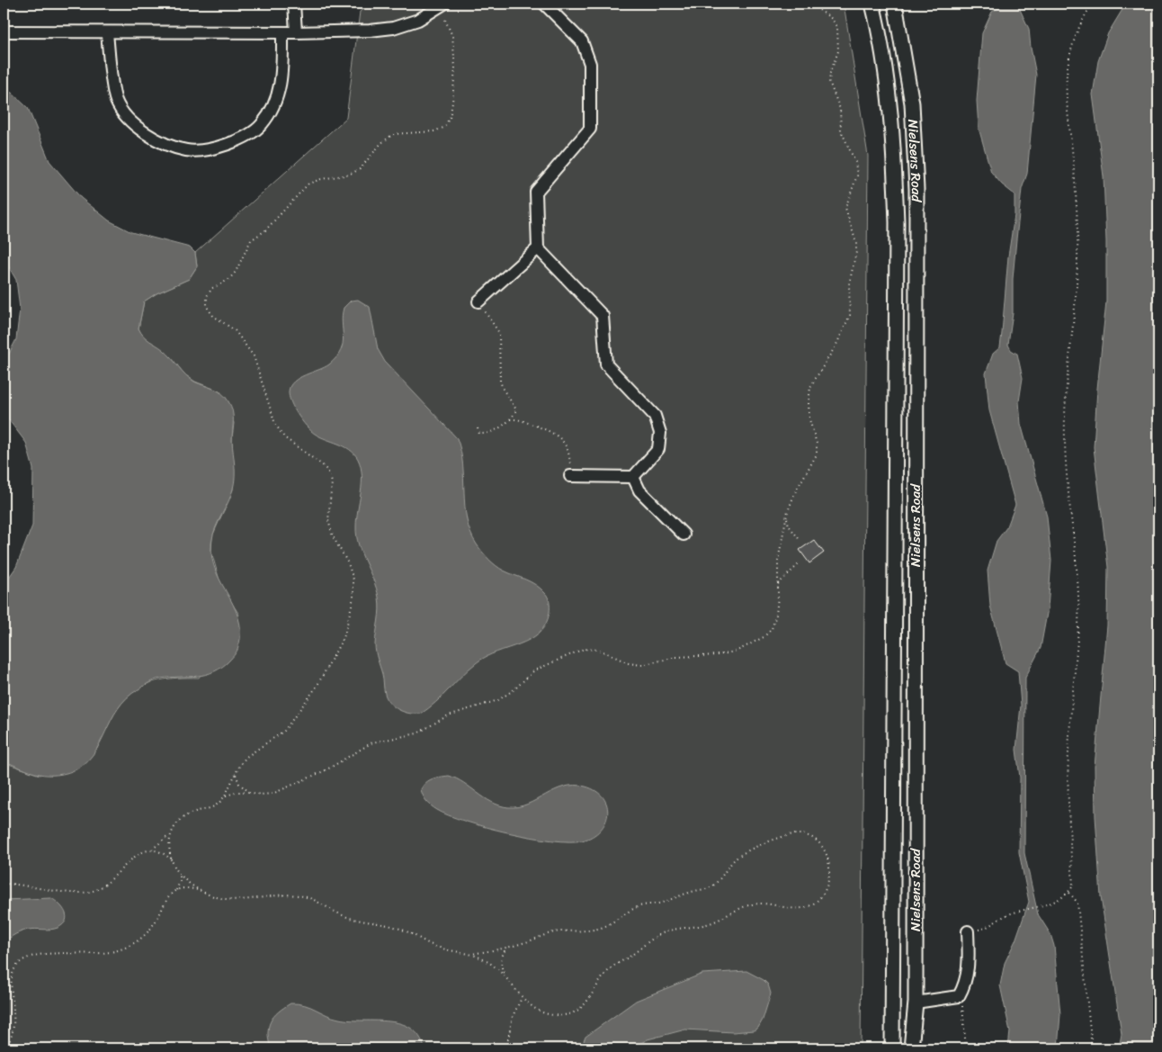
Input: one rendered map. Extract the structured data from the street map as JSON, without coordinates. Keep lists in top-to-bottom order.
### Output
{
  "streets": {
    "main road": ["Nielsens Road"]
  }
}
